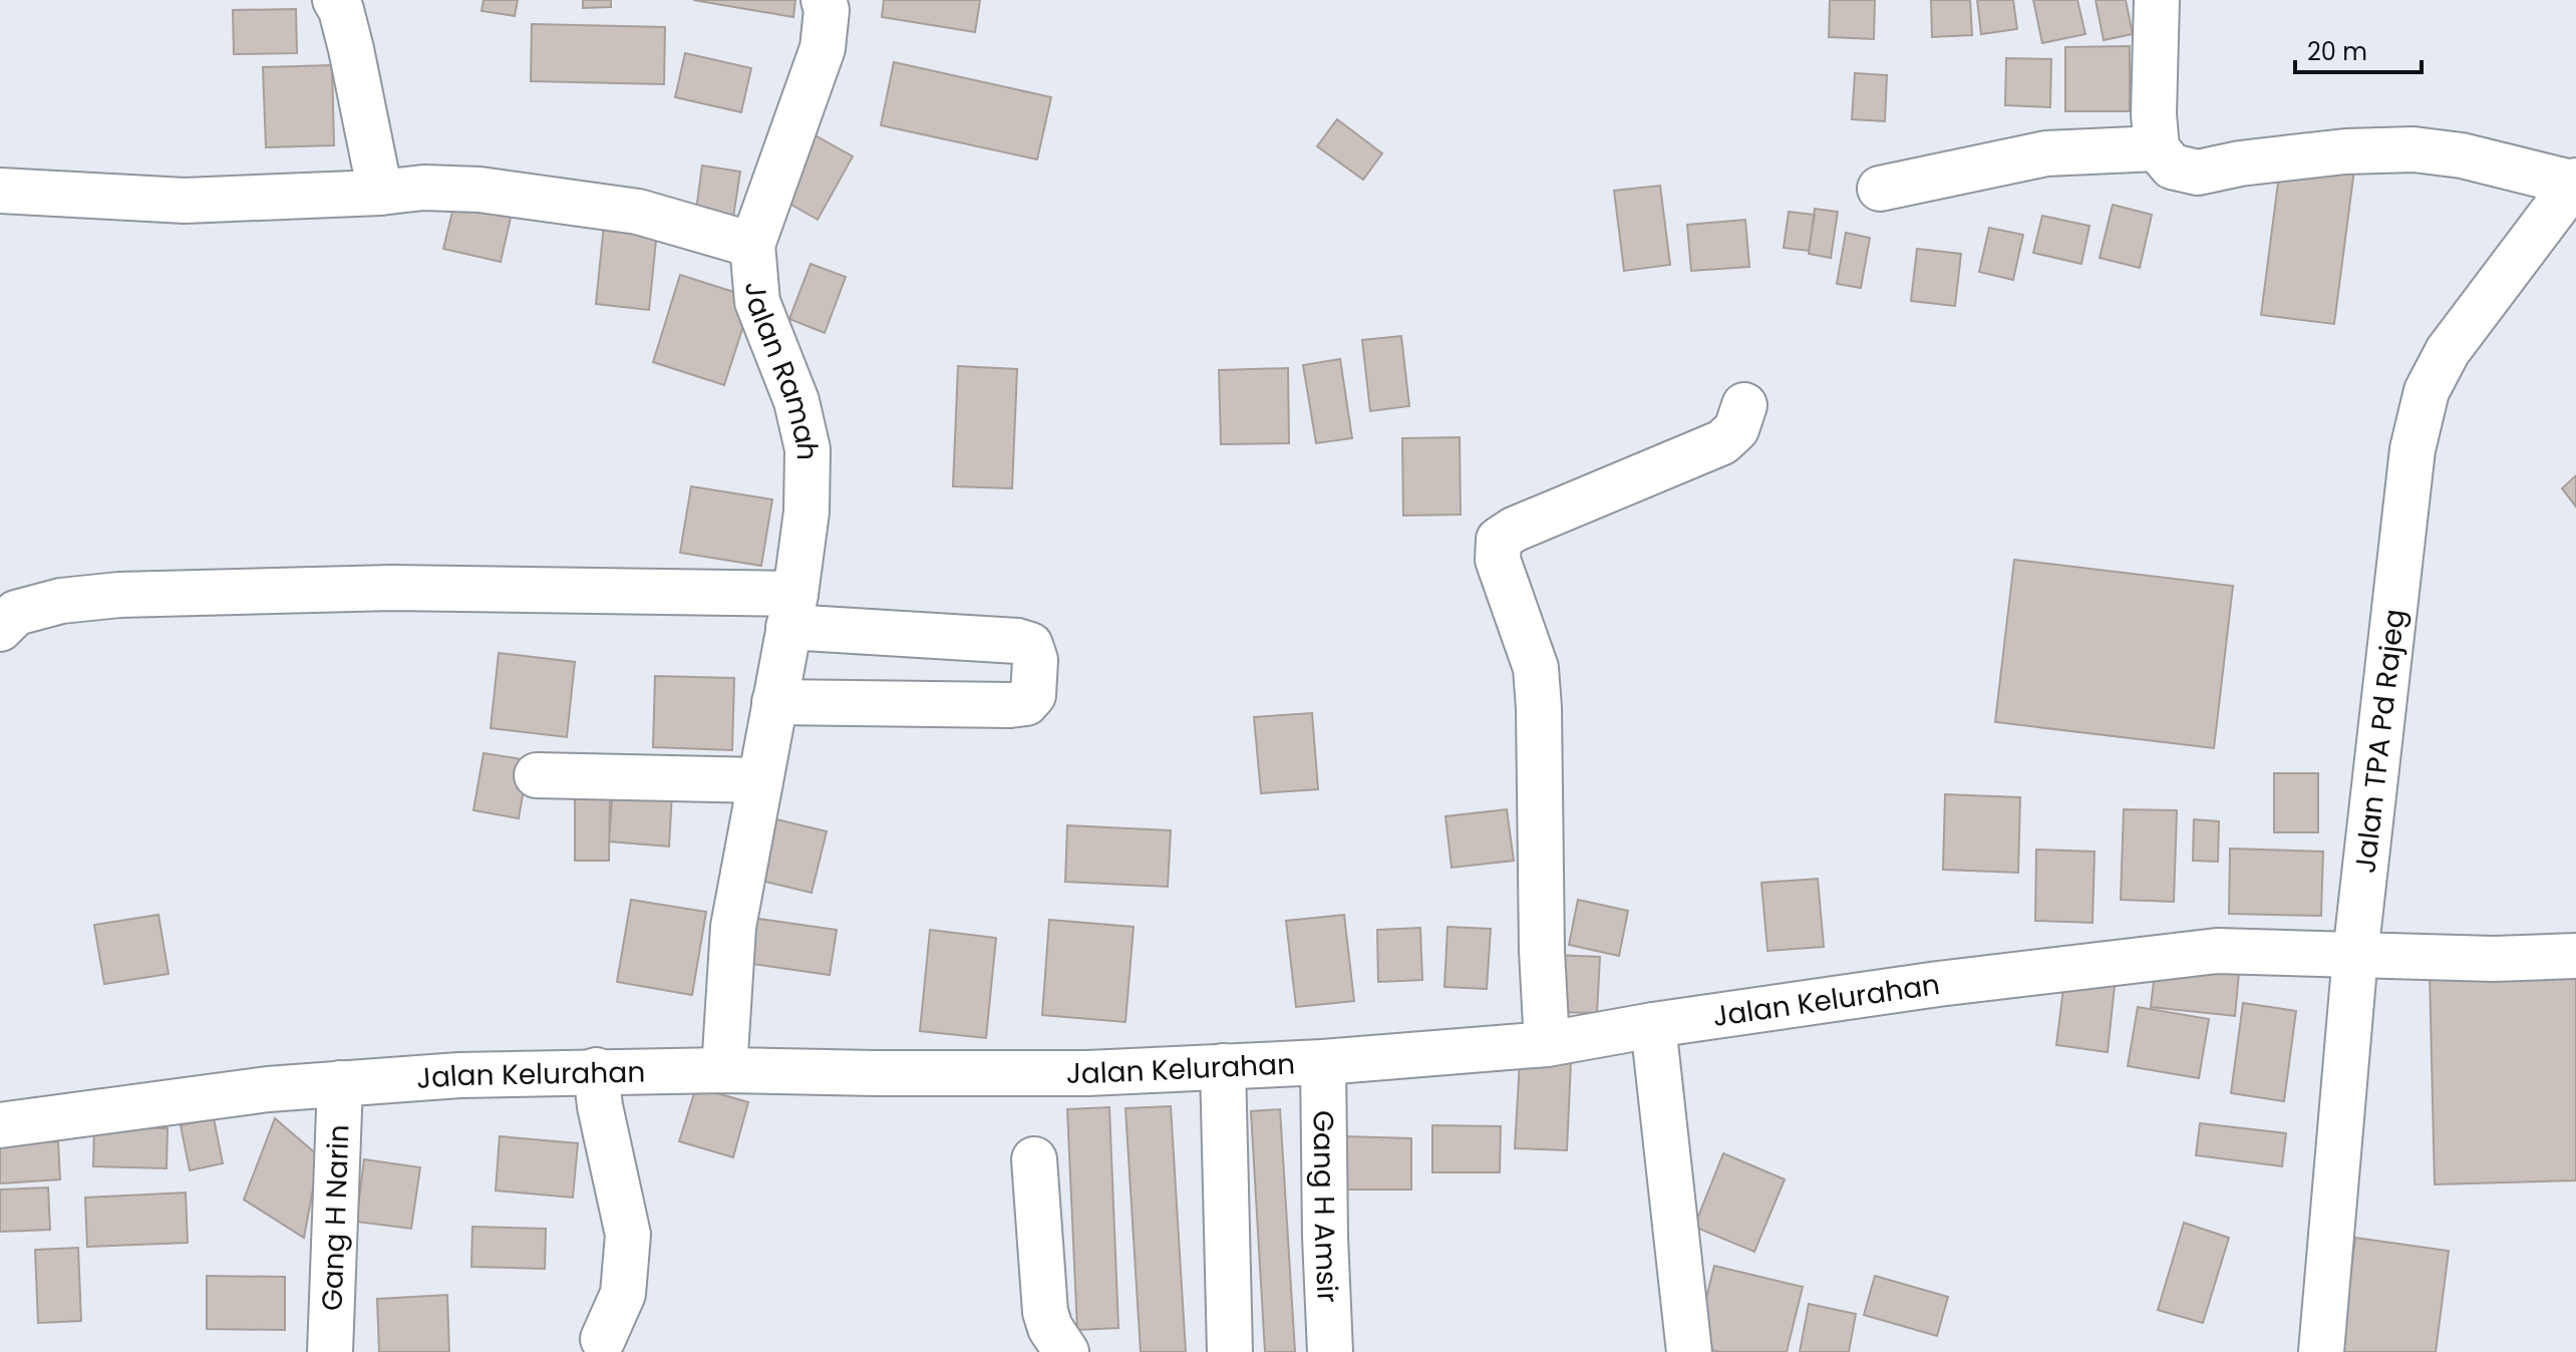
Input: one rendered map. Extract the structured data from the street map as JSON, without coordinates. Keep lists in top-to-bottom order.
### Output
{
  "streets": {
    "street": [
      "Jalan Ramah",
      "Jalan TPA Pd Rajeg",
      "Jalan Kelurahan",
      "Gang H Amsir",
      "Gang H Narin"
    ]
  },
  "crossings": [
    ["Jalan Ramah", "Jalan Kelurahan"],
    ["Jalan TPA Pd Rajeg", "Jalan Kelurahan"],
    ["Jalan Kelurahan", "Gang H Amsir"],
    ["Jalan Kelurahan", "Gang H Narin"]
  ],
  "scale_bar": "20 m"
}
